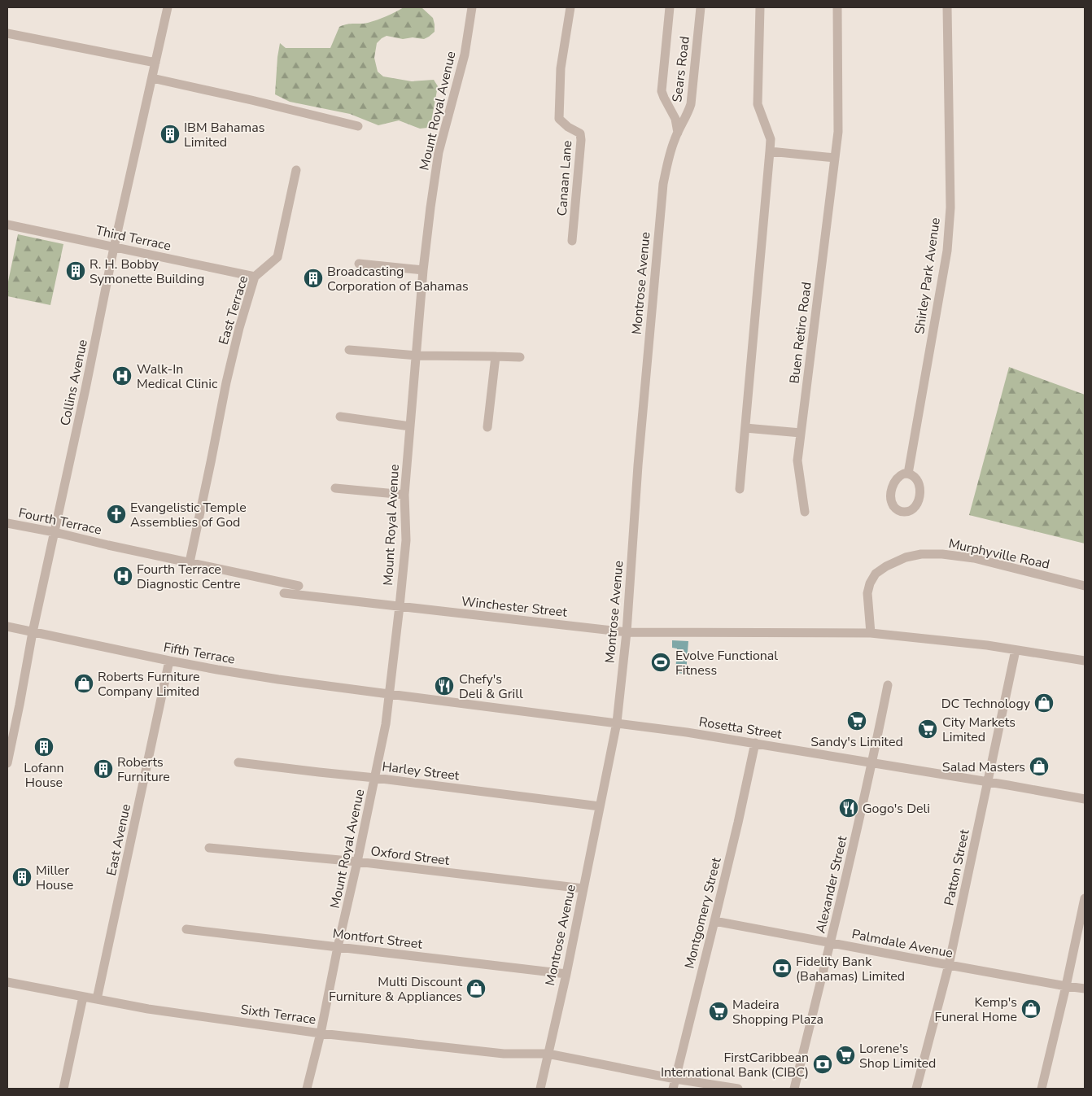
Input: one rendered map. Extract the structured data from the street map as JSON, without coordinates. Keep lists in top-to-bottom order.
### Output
{
  "streets": {
    "street": [
      "Sears Road",
      "Mount Royal Avenue",
      "Canaan Lane",
      "Third Terrace",
      "Shirley Park Avenue",
      "Montrose Avenue",
      "East Terrace",
      "Buen Retiro Road",
      "Collins Avenue",
      "Fourth Terrace",
      "Murphyville Road",
      "Winchester Street",
      "Fifth Terrace",
      "Rosetta Street",
      "Harley Street",
      "East Avenue",
      "Oxford Street",
      "Patton Street",
      "Alexander Street",
      "Montgomery Street",
      "Montfort Street",
      "Palmdale Avenue",
      "Sixth Terrace"
    ]
  },
  "crossings": [
    ["Sears Road", "Montrose Avenue"],
    ["Mount Royal Avenue", "Winchester Street"],
    ["Mount Royal Avenue", "Fifth Terrace"],
    ["Mount Royal Avenue", "Rosetta Street"],
    ["Mount Royal Avenue", "Harley Street"],
    ["Mount Royal Avenue", "Oxford Street"],
    ["Mount Royal Avenue", "Montfort Street"],
    ["Mount Royal Avenue", "Sixth Terrace"],
    ["Third Terrace", "East Terrace"],
    ["Third Terrace", "Collins Avenue"],
    ["Montrose Avenue", "Winchester Street"],
    ["Montrose Avenue", "Rosetta Street"],
    ["Montrose Avenue", "Harley Street"],
    ["Montrose Avenue", "Oxford Street"],
    ["Montrose Avenue", "Montfort Street"],
    ["Montrose Avenue", "Sixth Terrace"],
    ["East Terrace", "Fourth Terrace"],
    ["Collins Avenue", "Fourth Terrace"],
    ["Collins Avenue", "Fifth Terrace"],
    ["Fifth Terrace", "Rosetta Street"],
    ["Fifth Terrace", "East Avenue"],
    ["Rosetta Street", "Patton Street"],
    ["Rosetta Street", "Alexander Street"],
    ["Rosetta Street", "Montgomery Street"],
    ["East Avenue", "Sixth Terrace"],
    ["Patton Street", "Palmdale Avenue"],
    ["Alexander Street", "Palmdale Avenue"],
    ["Montgomery Street", "Palmdale Avenue"],
    ["Montgomery Street", "Sixth Terrace"]
  ],
  "places": {
    "building": [
      "IBM Bahamas Limited",
      "R. H. Bobby Symonette Building",
      "Broadcasting Corporation of Bahamas",
      "Lofann House",
      "Roberts Furniture",
      "Miller House"
    ],
    "hospital": ["Walk-In Medical Clinic", "Fourth Terrace Diagnostic Centre"],
    "church": ["Evangelistic Temple Assemblies of God"],
    "sports": ["Evolve Functional Fitness"],
    "shop": [
      "Roberts Furniture Company Limited",
      "DC Technology",
      "Salad Masters",
      "Multi Discount Furniture & Appliances",
      "Kemp's Funeral Home"
    ],
    "restaurant": ["Chefy's Deli & Grill", "Gogo's Deli"],
    "supermarket": [
      "Sandy's Limited",
      "City Markets Limited",
      "Madeira Shopping Plaza",
      "Lorene's Shop Limited"
    ],
    "bank": ["Fidelity Bank (Bahamas) Limited", "FirstCaribbean International Bank (CIBC)"]
  }
}
